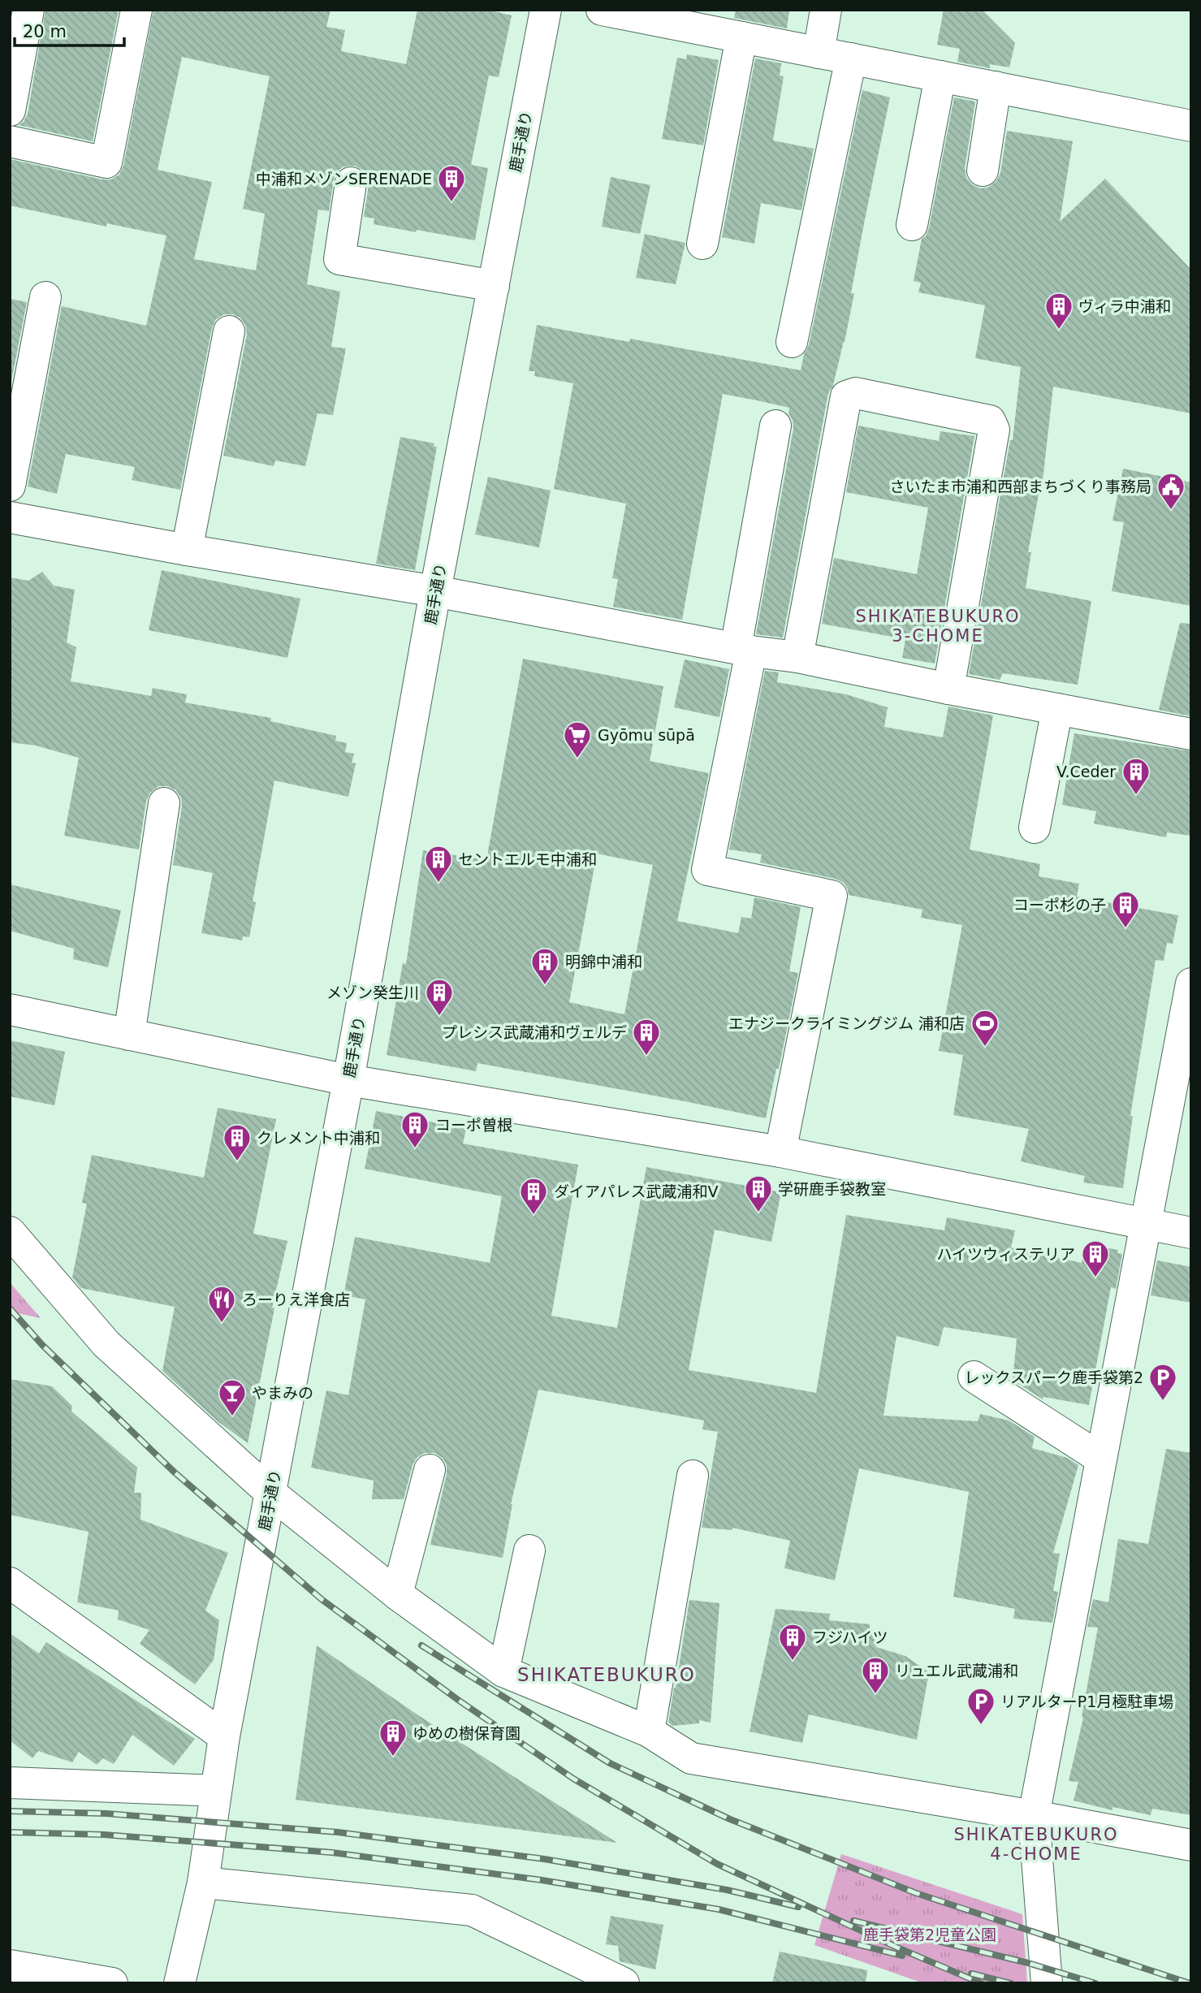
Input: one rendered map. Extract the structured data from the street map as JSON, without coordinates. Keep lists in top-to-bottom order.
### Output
{
  "streets": {
    "street": ["鹿手通り"]
  },
  "districts": ["SHIKATEBUKURO 3-CHOME", "SHIKATEBUKURO", "SHIKATEBUKURO 4-CHOME"],
  "parks": ["鹿手袋第2児童公園"],
  "places": {
    "building": [
      "中浦和メゾンSERENADE",
      "ヴィラ中浦和",
      "V.Ceder",
      "セントエルモ中浦和",
      "コーポ杉の子",
      "明錦中浦和",
      "メゾン癸生川",
      "プレシス武蔵浦和ヴェルデ",
      "コーポ曽根",
      "クレメント中浦和",
      "学研鹿手袋教室",
      "ダイアパレス武蔵浦和Ⅴ",
      "ハイツウィステリア",
      "フジハイツ",
      "リュエル武蔵浦和",
      "ゆめの樹保育園"
    ],
    "public building": ["さいたま市浦和西部まちづくり事務局"],
    "supermarket": ["Gyōmu sūpā"],
    "sports": ["エナジークライミングジム 浦和店"],
    "restaurant": ["ろーりえ洋食店"],
    "parking": ["レックスパーク鹿手袋第2", "リアルターP1月極駐車場"],
    "bar": ["やまみの"]
  },
  "scale_bar": "20 m"
}
